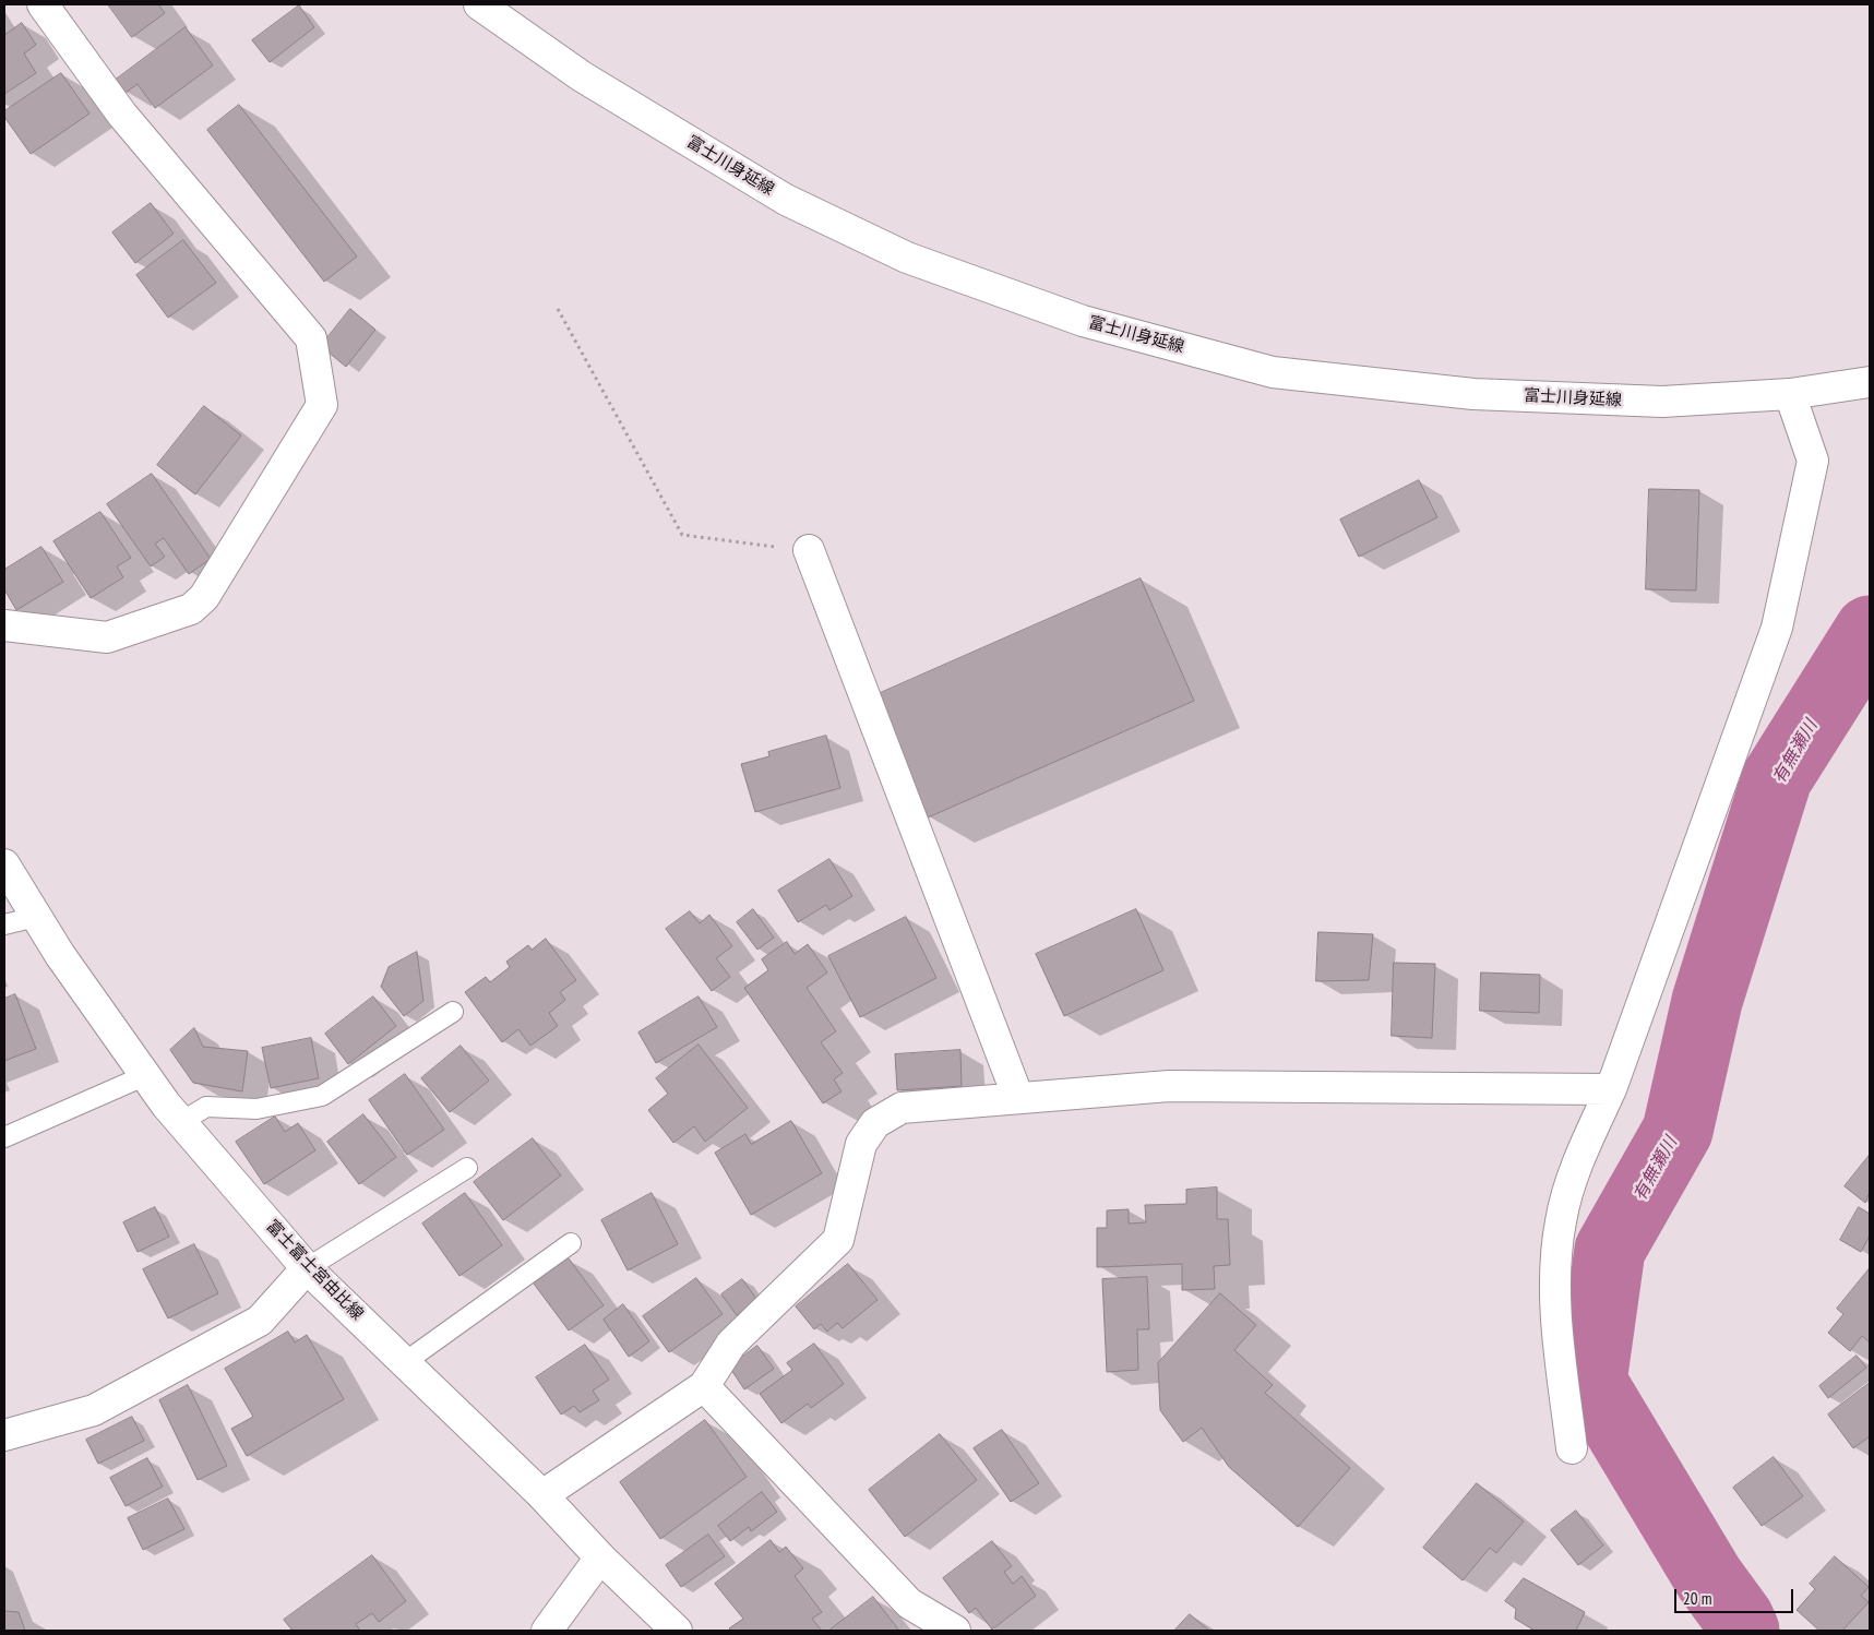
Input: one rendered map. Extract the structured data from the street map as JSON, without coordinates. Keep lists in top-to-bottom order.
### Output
{
  "streets": {
    "street": ["富士川身延線", "富士富士宮由比線"]
  },
  "water": ["有無瀬川"],
  "scale_bar": "20 m"
}
